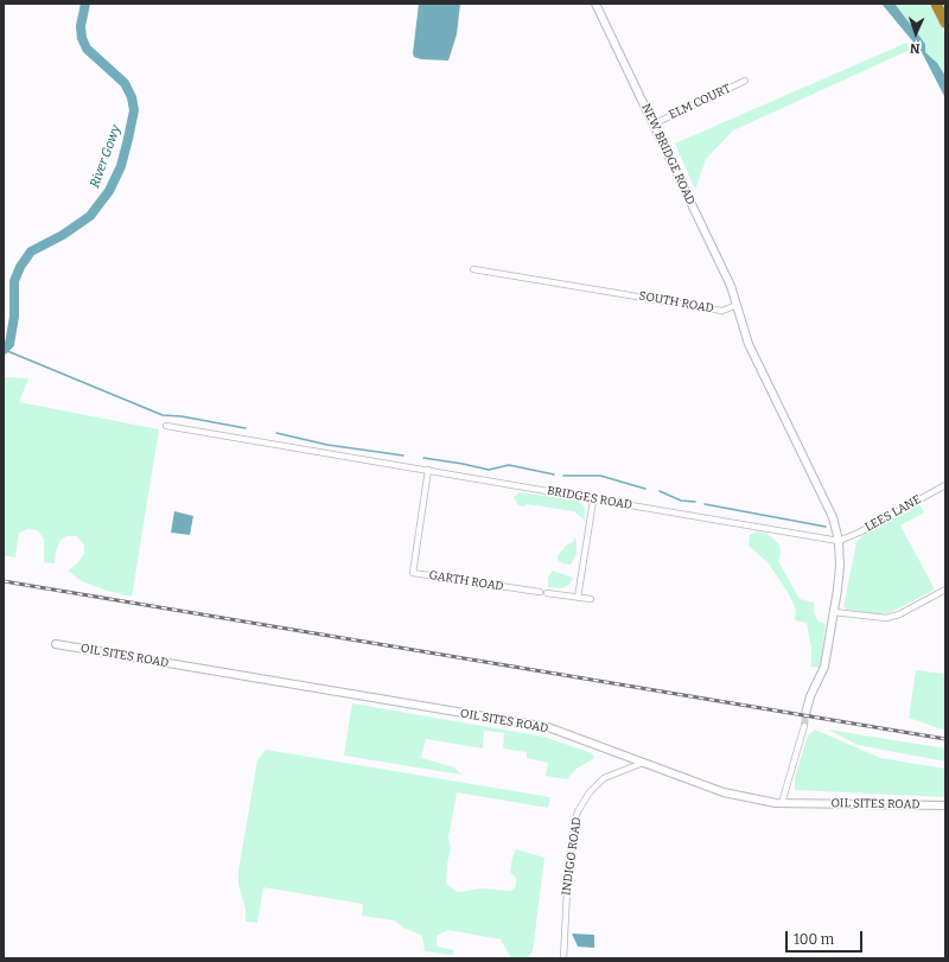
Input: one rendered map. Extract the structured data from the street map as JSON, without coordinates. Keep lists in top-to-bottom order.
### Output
{
  "streets": {
    "street": [
      "ELM COURT",
      "NEW BRIDGE ROAD",
      "SOUTH ROAD",
      "BRIDGES ROAD",
      "LEES LANE",
      "GARTH ROAD",
      "OIL SITES ROAD",
      "INDIGO ROAD"
    ]
  },
  "crossings": [
    ["ELM COURT", "NEW BRIDGE ROAD"],
    ["NEW BRIDGE ROAD", "SOUTH ROAD"],
    ["BRIDGES ROAD", "LEES LANE"],
    ["BRIDGES ROAD", "GARTH ROAD"],
    ["OIL SITES ROAD", "INDIGO ROAD"]
  ],
  "water": ["River Gowy"],
  "scale_bar": "100 m",
  "north": "bottom"
}
